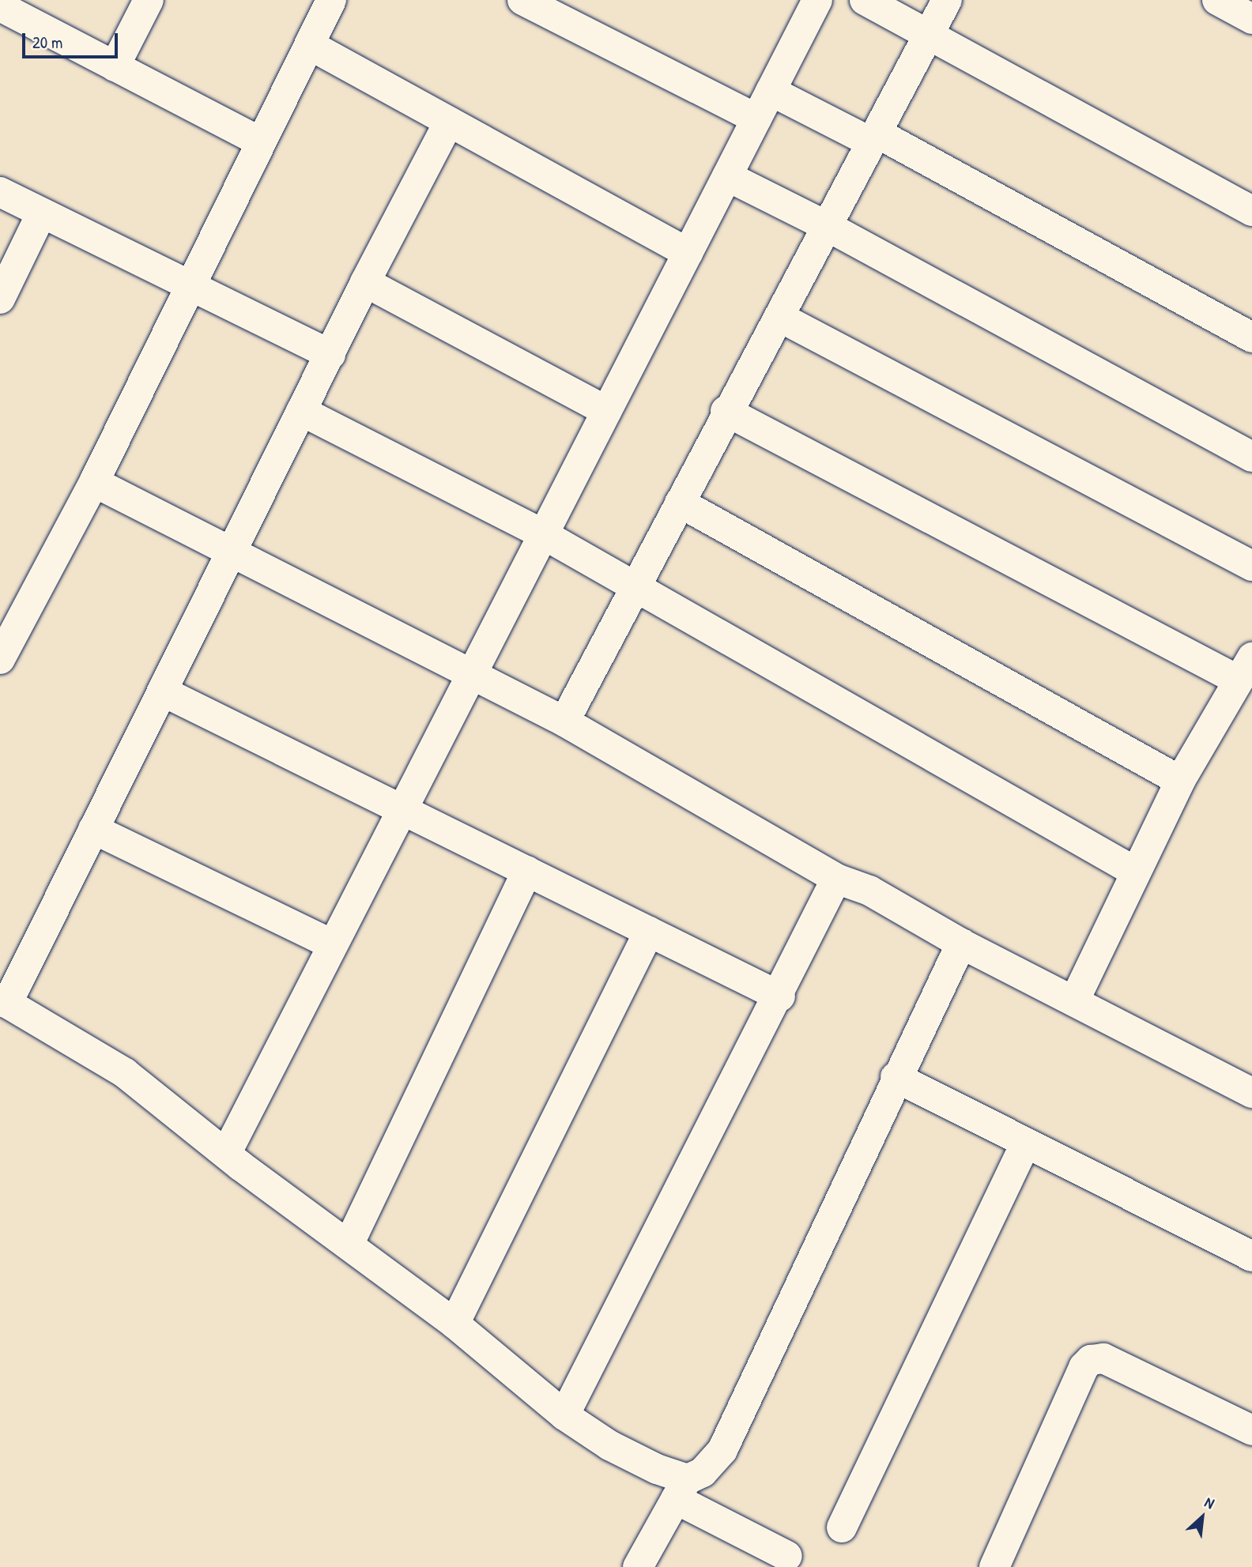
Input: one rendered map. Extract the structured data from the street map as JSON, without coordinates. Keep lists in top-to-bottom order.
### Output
{
  "scale_bar": "20 m",
  "north": "top right"
}
